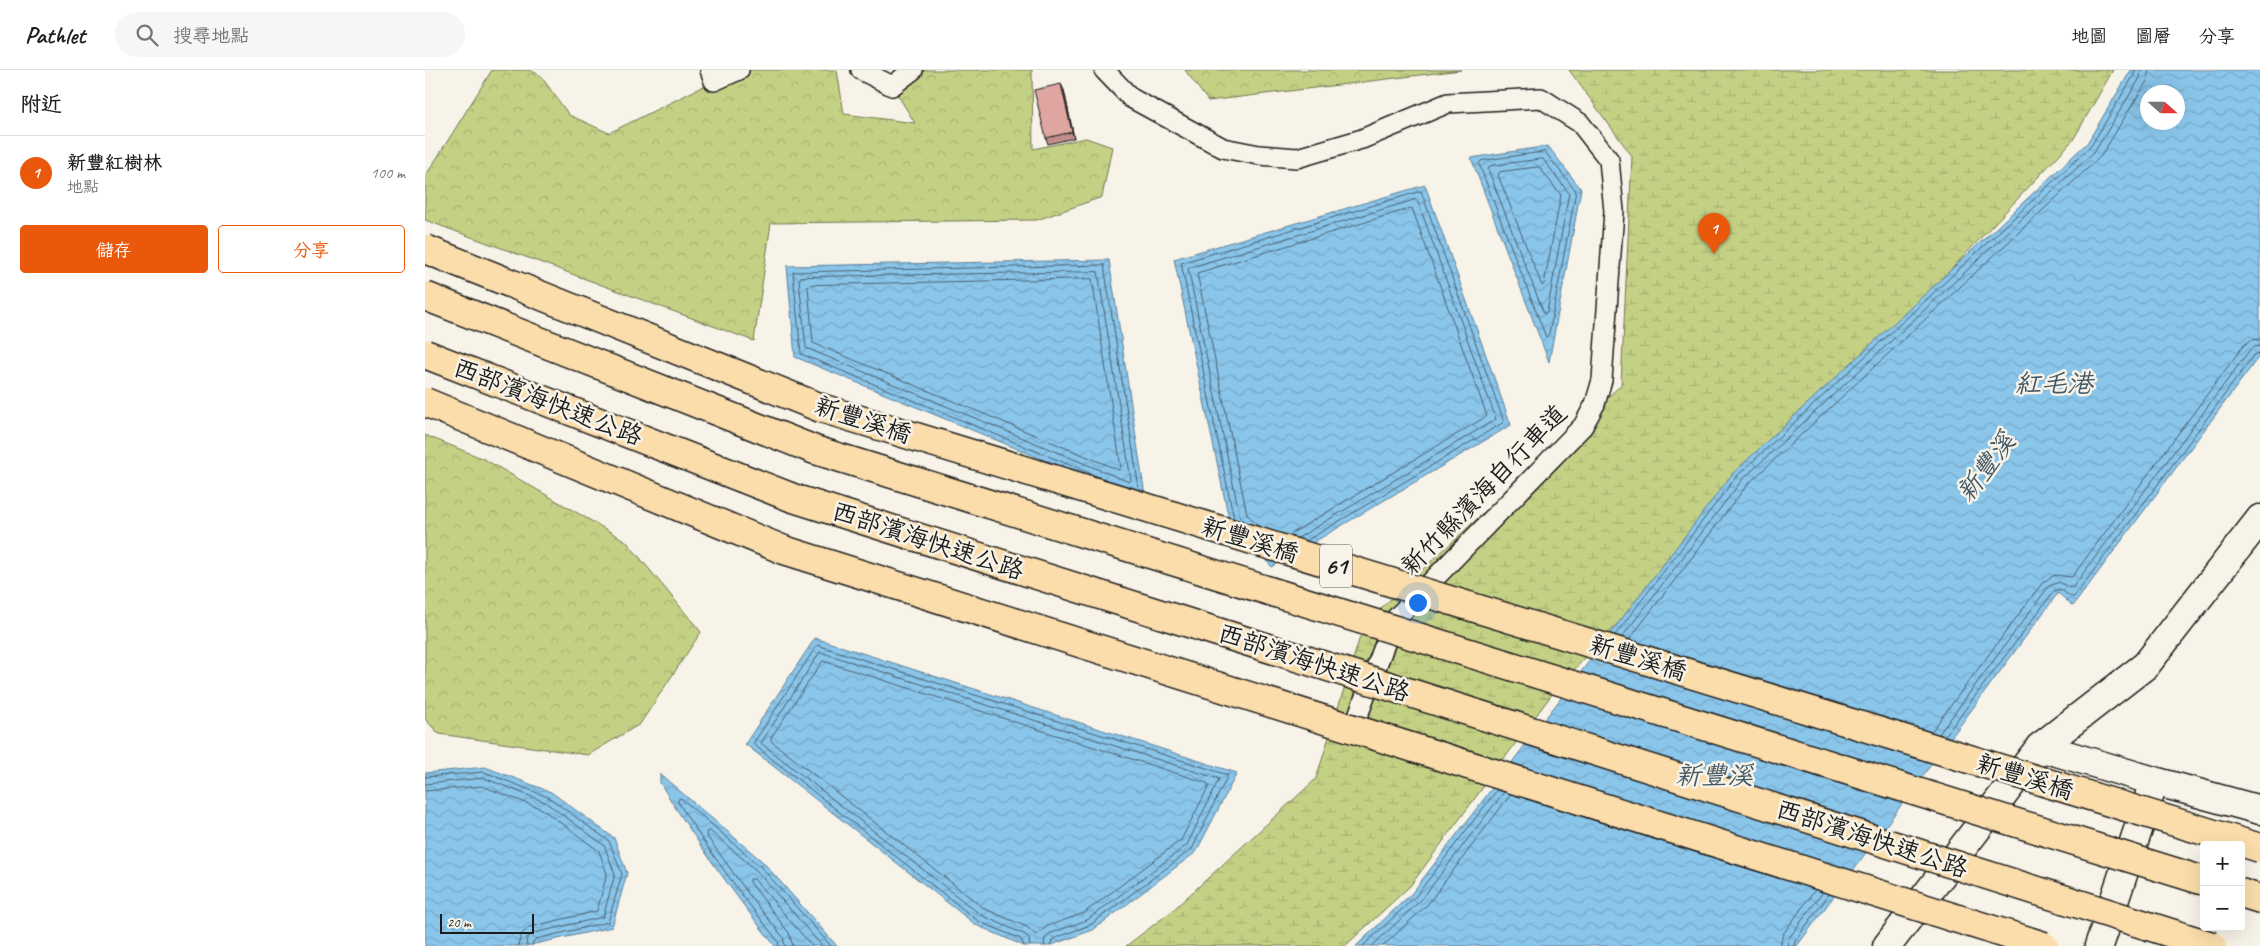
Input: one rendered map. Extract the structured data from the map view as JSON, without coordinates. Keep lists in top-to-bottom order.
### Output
{
  "streets": {
    "main road": ["西部濱海快速公路", "新豐溪橋", "61"],
    "lane": ["新竹縣濱海自行車道"]
  },
  "water": ["紅毛港", "新豐溪"],
  "scale_bar": "20 m",
  "north": "right",
  "page": {
    "header": "Pathlet",
    "search": "搜尋地點",
    "nav": ["地圖", "圖層", "分享"],
    "heading": "附近",
    "list": [
      {
        "mark": "1",
        "name": "新豐紅樹林",
        "note": "地點",
        "value": "100 m"
      }
    ],
    "buttons": ["儲存", "分享"],
    "pins": "1",
    "map_buttons": ["+", "−"],
    "scale": "20 m"
  }
}
